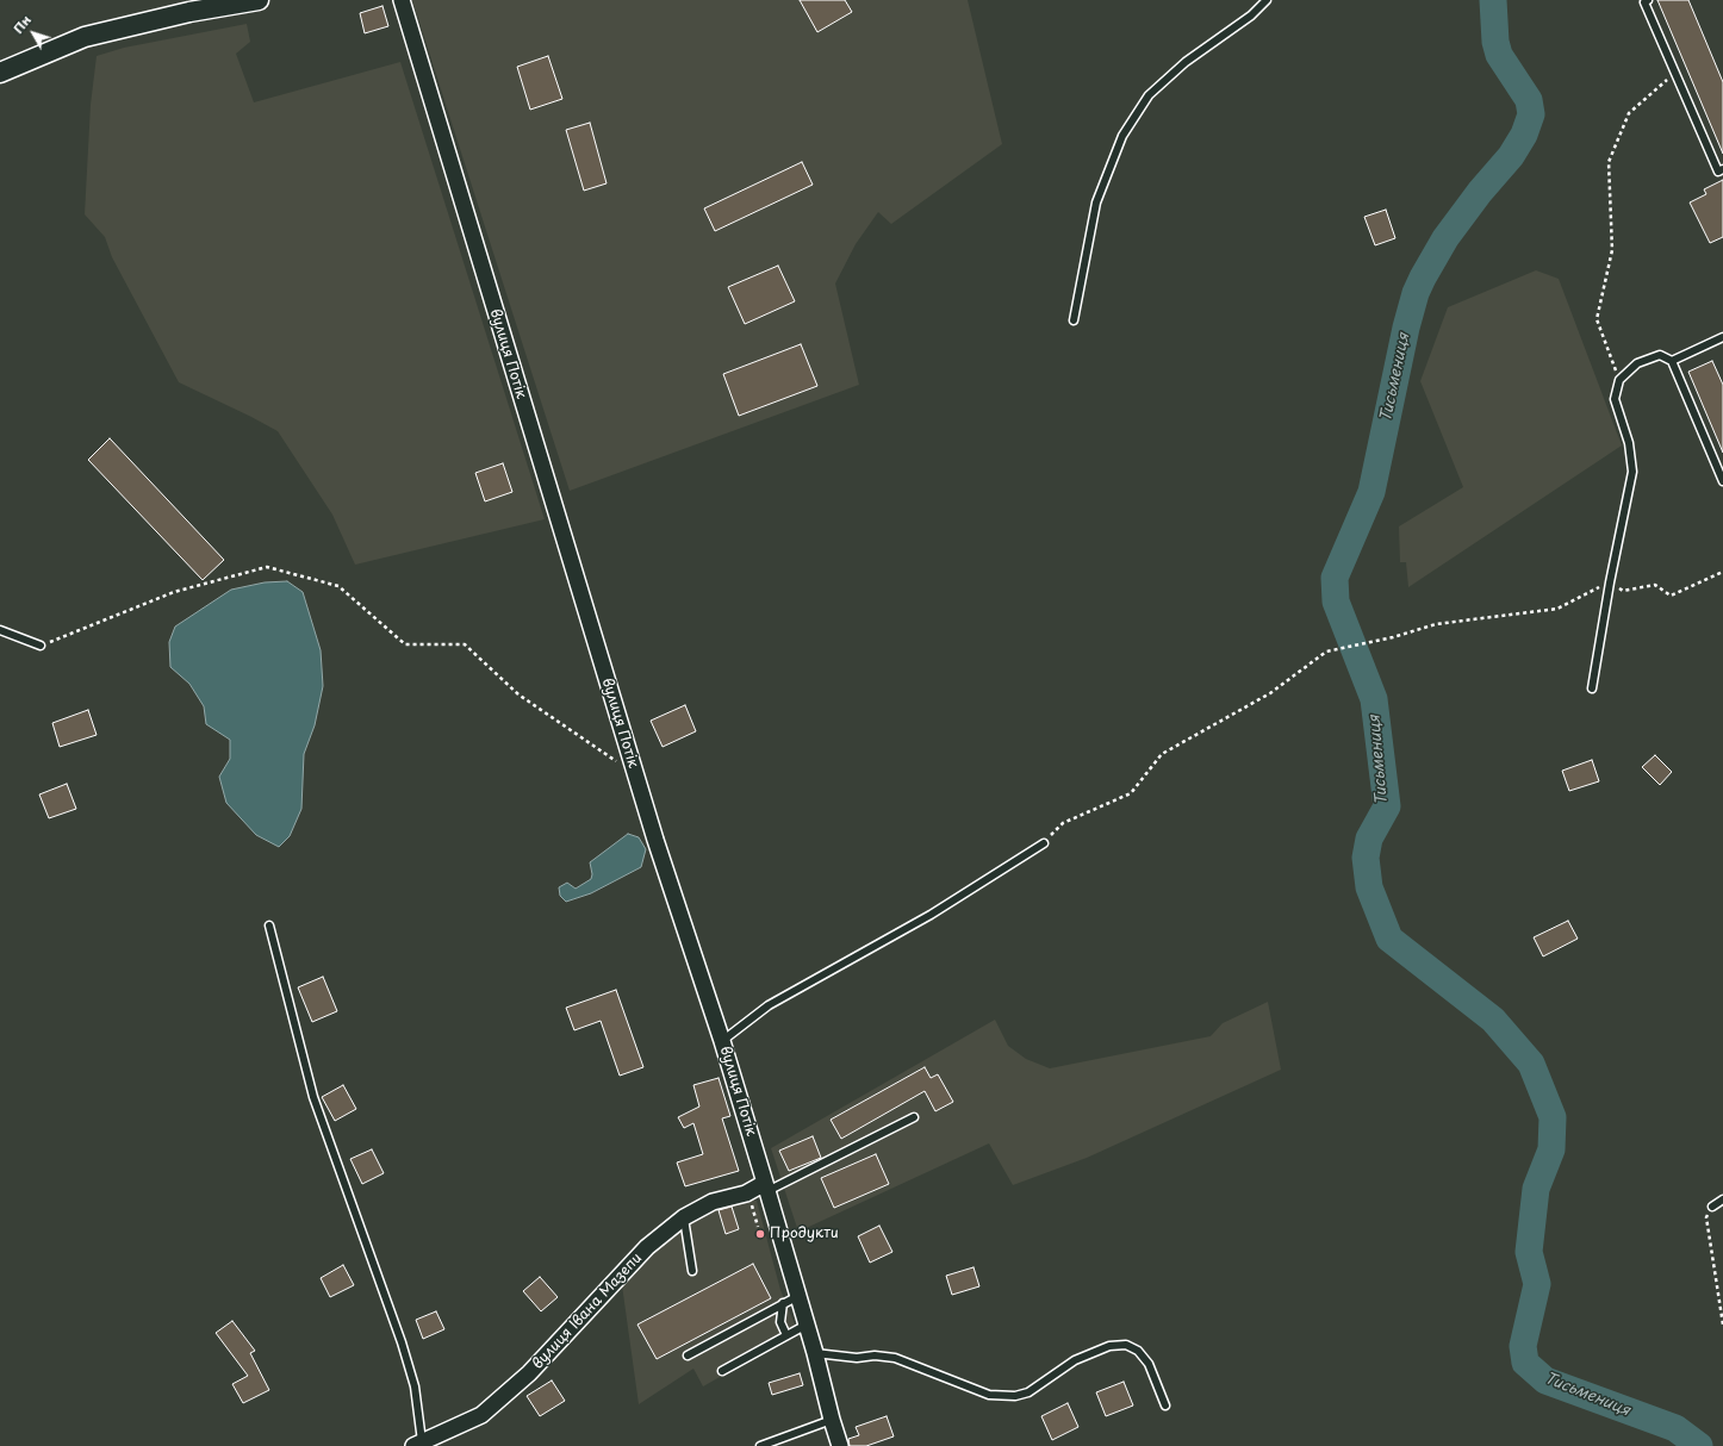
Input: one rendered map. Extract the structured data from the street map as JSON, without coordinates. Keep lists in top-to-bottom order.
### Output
{
  "streets": {
    "street": ["вулиця Потік", "вулиця Івана Мазепи"]
  },
  "crossings": [
    ["вулиця Потік", "вулиця Івана Мазепи"]
  ],
  "water": ["Тисьмениця"],
  "places": ["Продукти"],
  "north": "top left"
}
